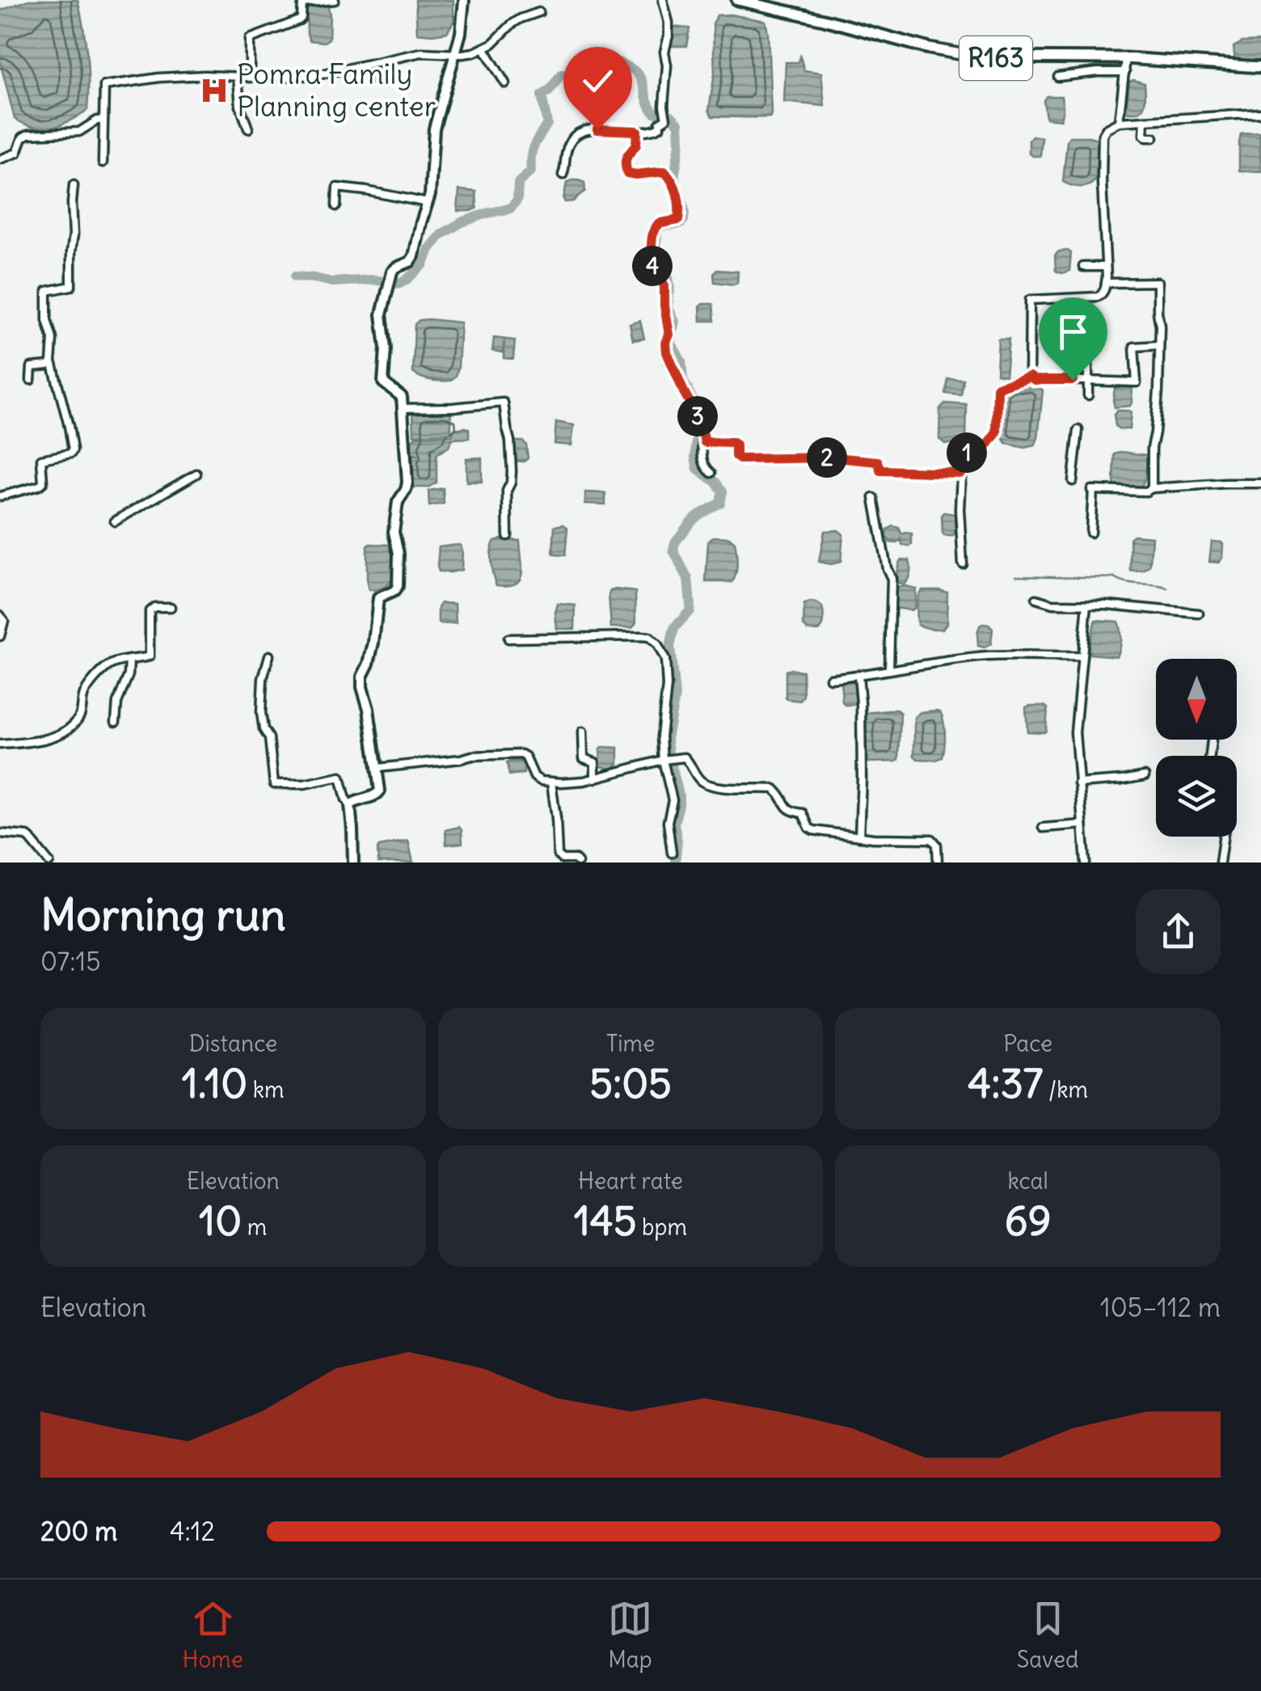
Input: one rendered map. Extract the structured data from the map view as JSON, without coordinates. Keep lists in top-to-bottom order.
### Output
{
  "streets": {
    "main road": ["R163"]
  },
  "places": {
    "hospital": ["Pomra Family Planning center"]
  },
  "north": "bottom",
  "page": {
    "pins": [
      "4",
      "3",
      "1",
      "2"
    ],
    "heading": ["Morning run", "07:15"],
    "stats": [
      ["Distance", "1.10 km"],
      ["Time", "5:05"],
      ["Pace", "4:37 /km"],
      ["Elevation", "10 m"],
      ["Heart rate", "145 bpm"],
      ["kcal", "69"]
    ],
    "chart": ["Elevation", "105–112 m"],
    "list": [
      {
        "name": "200 m",
        "note": "4:12"
      }
    ],
    "tabs": ["Home", "Map", "Saved"]
  }
}
